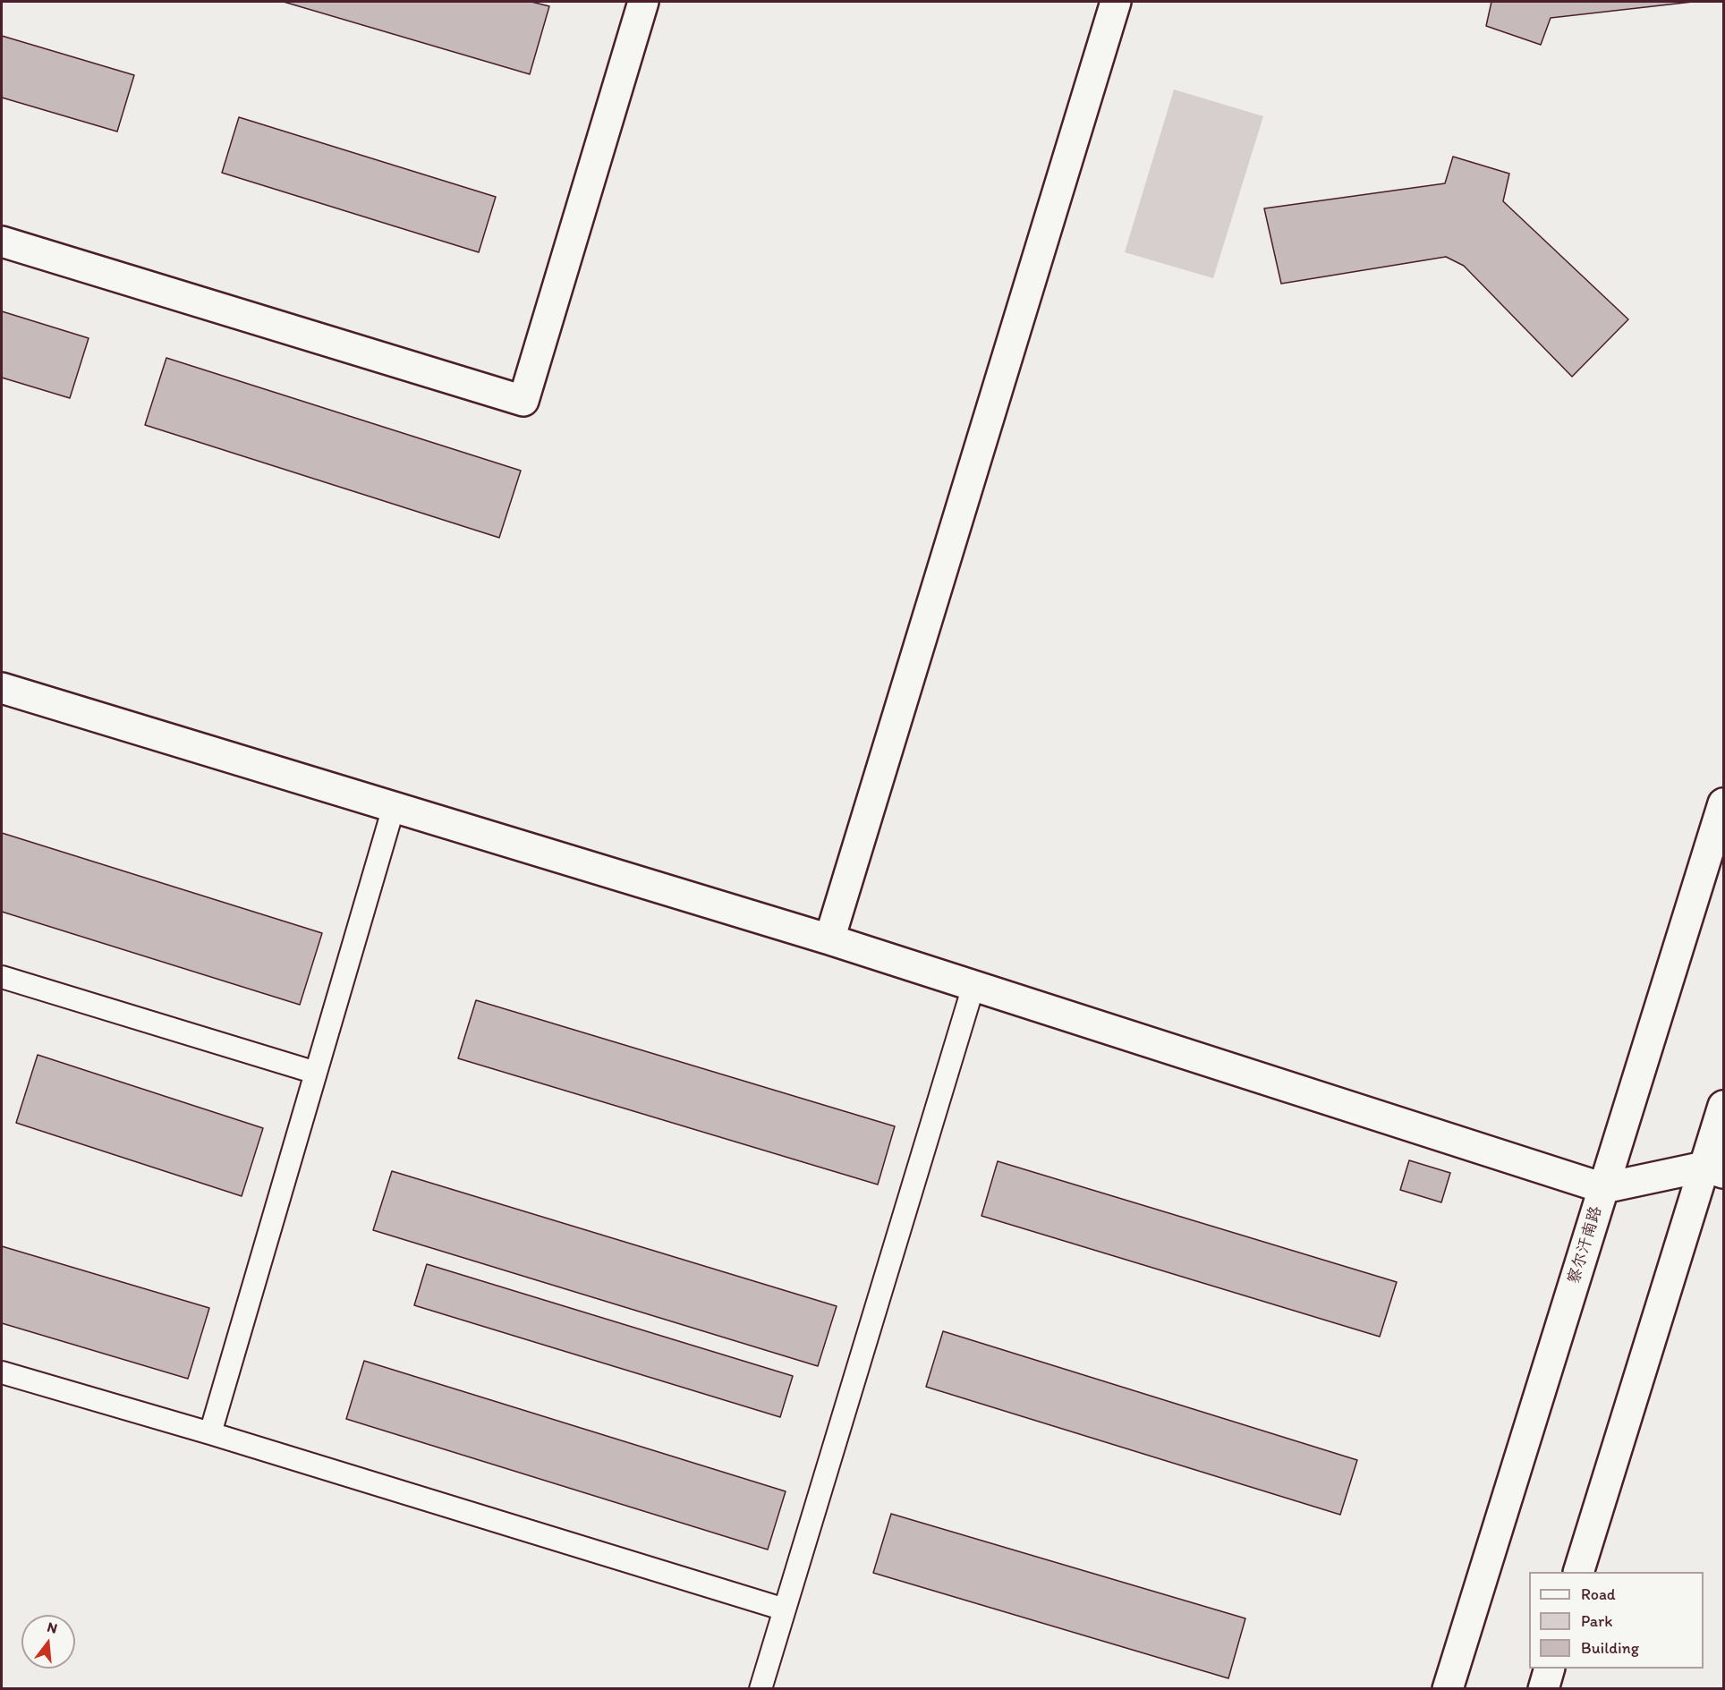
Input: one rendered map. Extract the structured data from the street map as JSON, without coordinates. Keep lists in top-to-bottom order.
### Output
{
  "streets": {
    "street": ["察尔汗南路"]
  },
  "legend": ["Road", "Park", "Building"],
  "north": "top"
}
